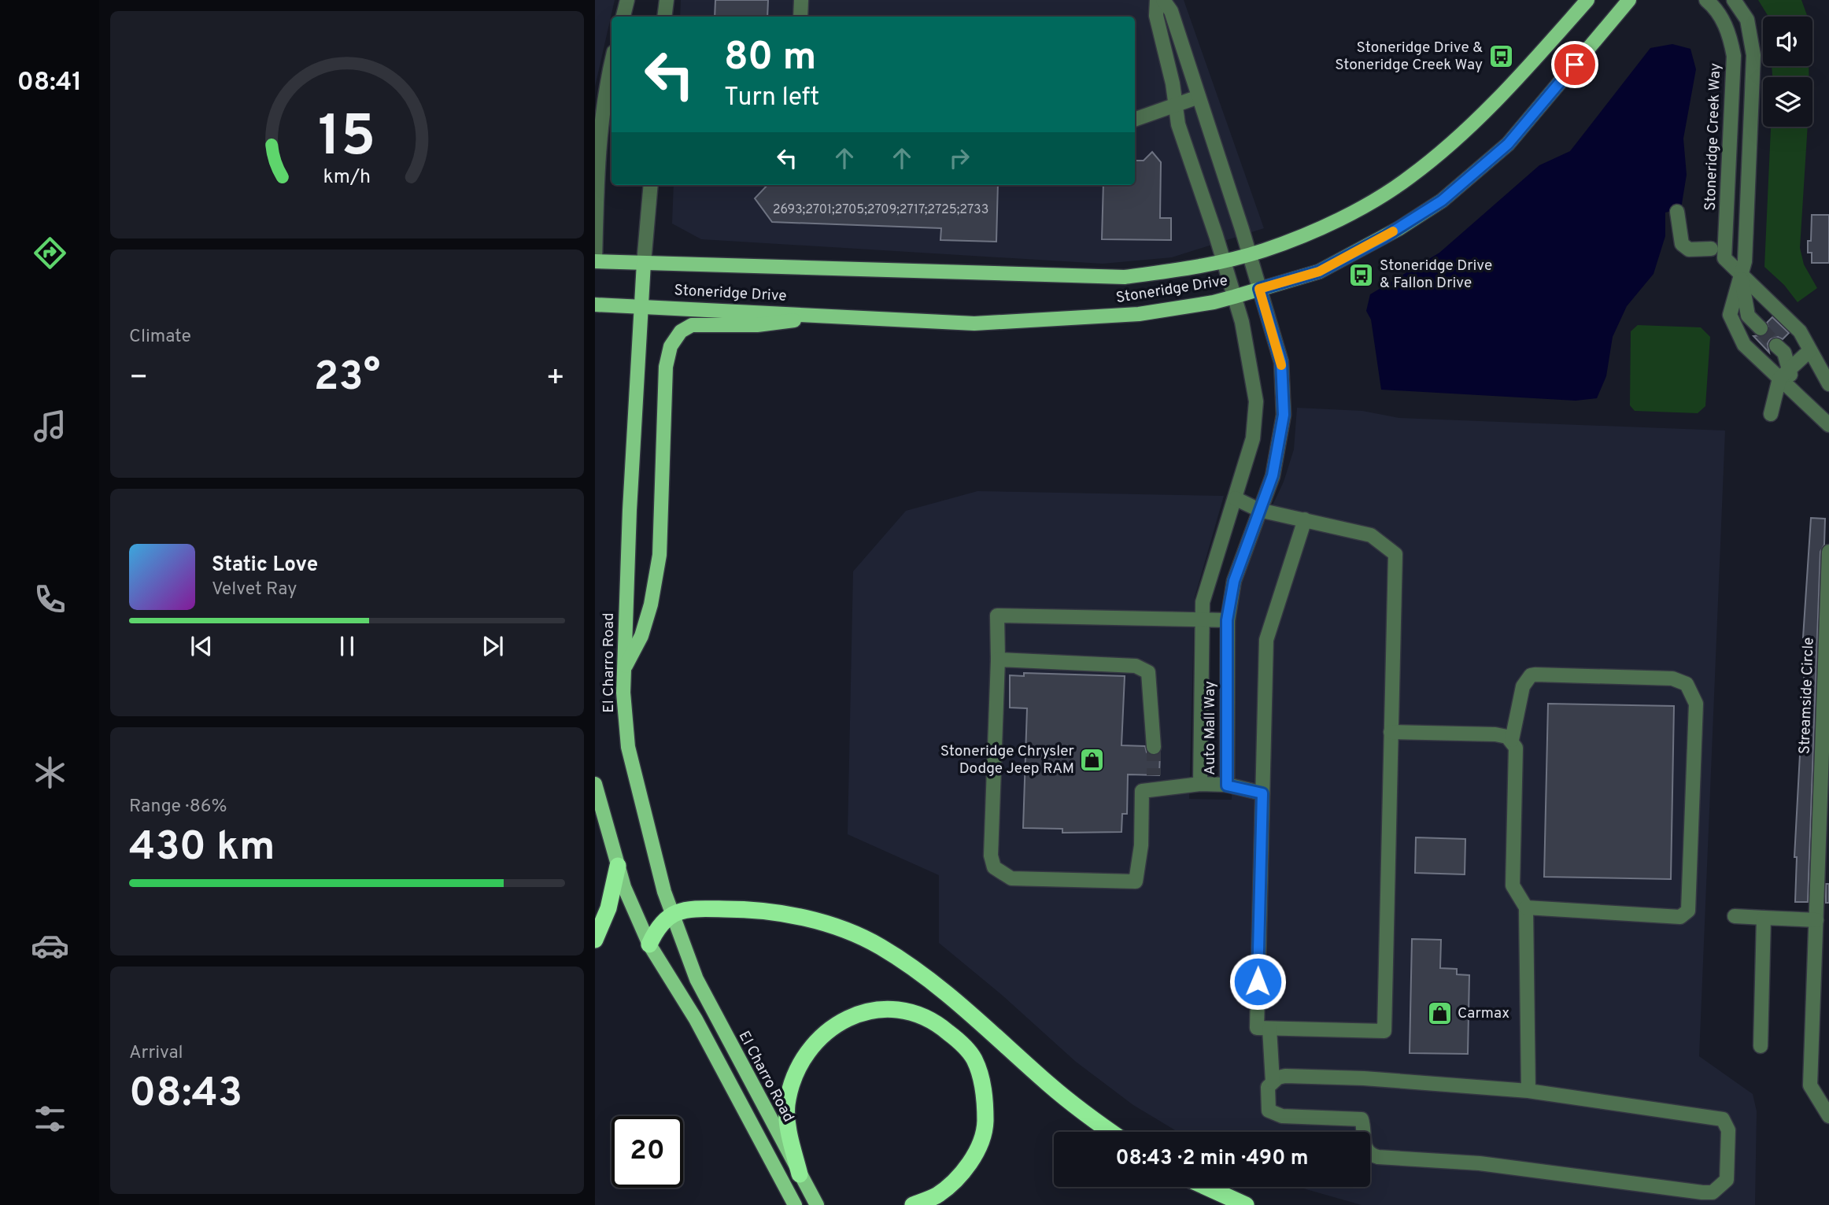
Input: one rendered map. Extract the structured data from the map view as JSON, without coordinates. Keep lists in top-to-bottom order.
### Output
{
  "streets": {
    "main road": ["Stoneridge Drive", "El Charro Road"],
    "street": ["Stoneridge Creek Way", "Streamside Circle", "Auto Mall Way"]
  },
  "crossings": [
    ["Stoneridge Drive", "El Charro Road"],
    ["Stoneridge Drive", "Auto Mall Way"]
  ],
  "places": {
    "bus stop": ["Stoneridge Drive & Stoneridge Creek Way", "Stoneridge Drive & Fallon Drive"],
    "shop": ["Stoneridge Chrysler Dodge Jeep RAM", "Carmax"]
  },
  "house_numbers": ["2693;2701;2705;2709;2717;2725;2733"],
  "page": {
    "tabs": "08:41",
    "turn": ["80 m", "Turn left"],
    "tile": [
      "Climate",
      ["Range · 86%", "430 km"],
      ["Arrival", "08:43"]
    ],
    "heat": ["−", "23°", "+"],
    "song": ["Static Love", "Velvet Ray"],
    "limit": "20",
    "trip": "08:43 · 2 min · 490 m",
    "gauge": ["15", "km/h"]
  }
}
